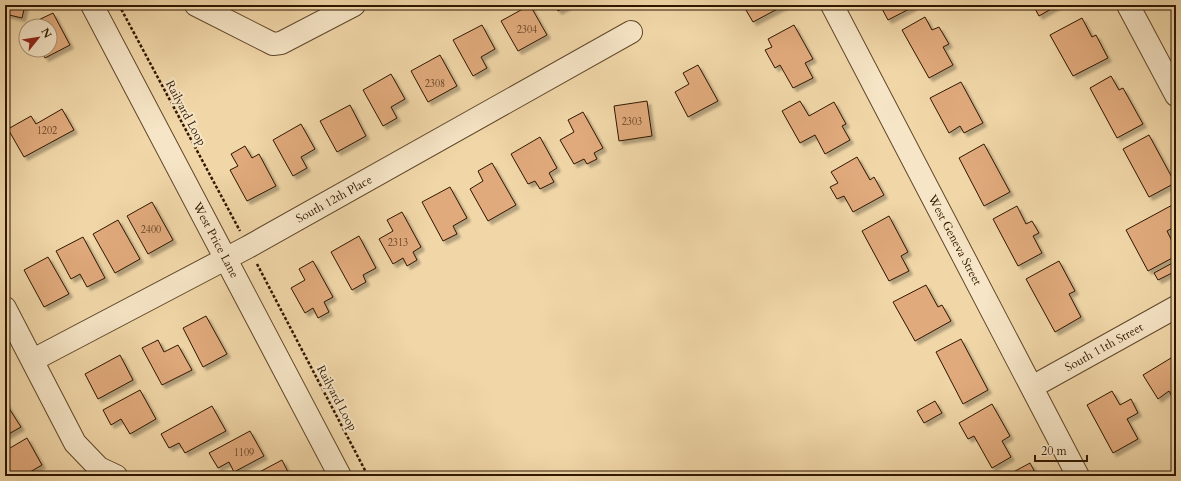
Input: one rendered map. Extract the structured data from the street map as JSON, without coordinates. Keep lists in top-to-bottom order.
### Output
{
  "streets": {
    "street": [
      "South 12th Place",
      "West Price Lane",
      "West Geneva Street",
      "South 11th Street"
    ],
    "path": ["Railyard Loop"]
  },
  "crossings": [
    ["South 12th Place", "West Price Lane"],
    ["West Geneva Street", "South 11th Street"]
  ],
  "house_numbers": [
    "2304",
    "2308",
    "2303",
    "1202",
    "2400",
    "2313",
    "1109"
  ],
  "scale_bar": "20 m",
  "north": "top right"
}
